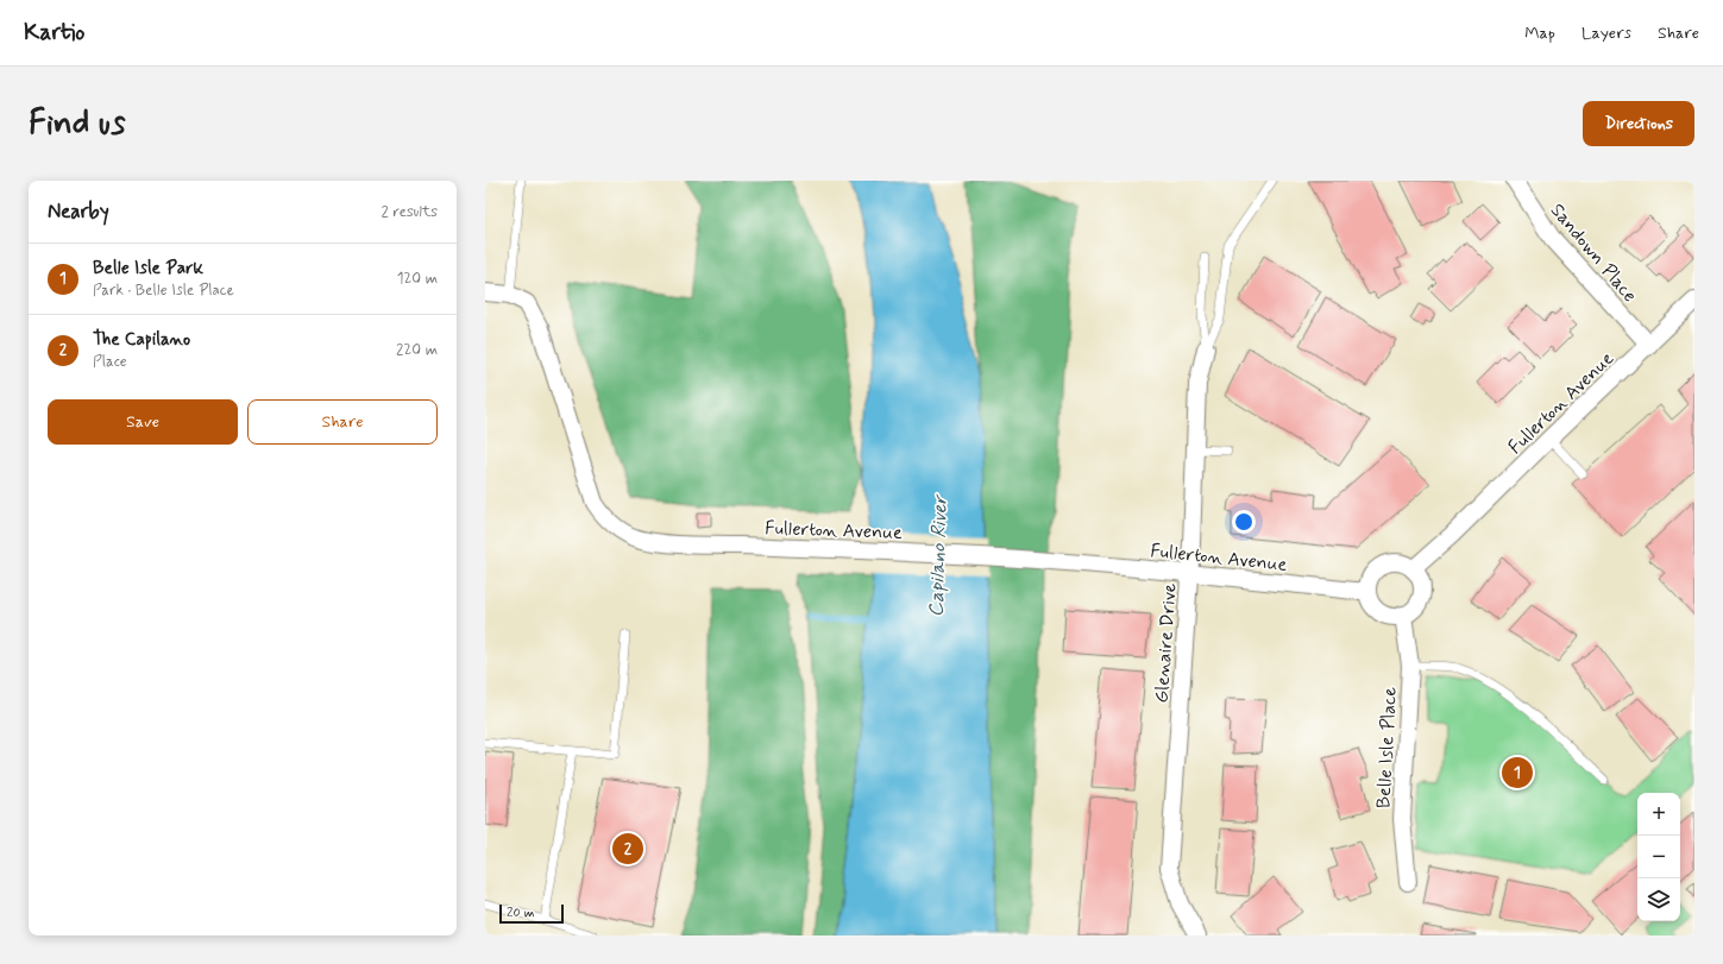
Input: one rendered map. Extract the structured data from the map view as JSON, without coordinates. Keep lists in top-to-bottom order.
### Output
{
  "streets": {
    "street": [
      "Sandown Place",
      "Fullerton Avenue",
      "Glenaire Drive",
      "Belle Isle Place"
    ]
  },
  "crossings": [
    ["Sandown Place", "Fullerton Avenue"],
    ["Fullerton Avenue", "Glenaire Drive"],
    ["Fullerton Avenue", "Belle Isle Place"]
  ],
  "water": ["Capilano River"],
  "scale_bar": "20 m",
  "page": {
    "header": "Kartio",
    "nav": ["Map", "Layers", "Share"],
    "buttons": [
      "Directions",
      ["Save", "Share"]
    ],
    "title": "Find us",
    "heading": ["Nearby", "2 results"],
    "list": [
      {
        "mark": "1",
        "name": "Belle Isle Park",
        "note": "Park · Belle Isle Place",
        "value": "120 m"
      },
      {
        "mark": "2",
        "name": "The Capilano",
        "note": "Place",
        "value": "220 m"
      }
    ],
    "pins": ["1", "2"],
    "map_buttons": ["+", "−"],
    "scale": "20 m"
  }
}
